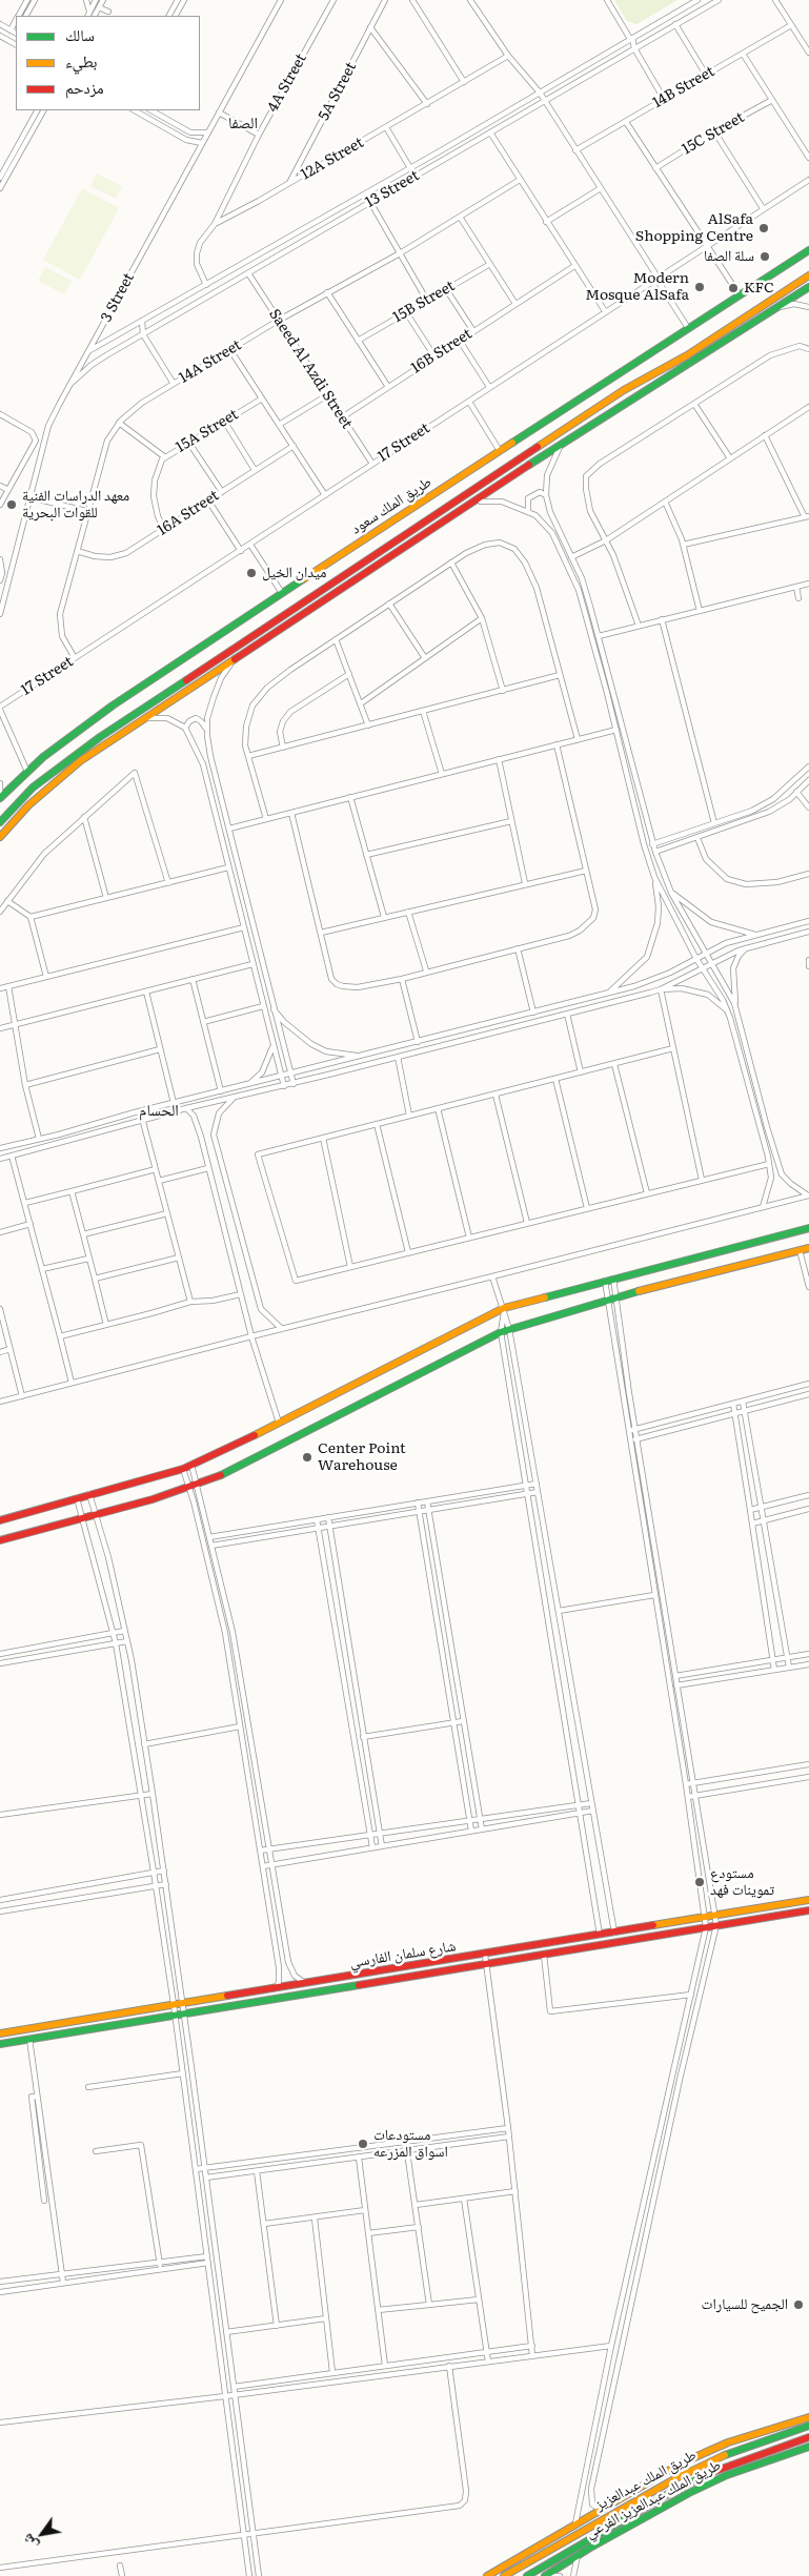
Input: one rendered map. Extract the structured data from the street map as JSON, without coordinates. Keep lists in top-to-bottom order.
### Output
{
  "streets": {
    "main road": [
      "طريق الملك سعود",
      "شارع سلمان الفارسي",
      "طريق الملك عبدالعزيز",
      "طريق الملك عبدالعزيز الفرعي"
    ],
    "street": [
      "4A Street",
      "14B Street",
      "5A Street",
      "15C Street",
      "12A Street",
      "13 Street",
      "3 Street",
      "15B Street",
      "16B Street",
      "14A Street",
      "Saeed Al Azdi Street",
      "15A Street",
      "17 Street",
      "16A Street"
    ]
  },
  "crossings": [
    ["4A Street", "12A Street"],
    ["5A Street", "12A Street"],
    ["12A Street", "13 Street"],
    ["13 Street", "3 Street"],
    ["13 Street", "Saeed Al Azdi Street"],
    ["16B Street", "Saeed Al Azdi Street"],
    ["14A Street", "Saeed Al Azdi Street"],
    ["14A Street", "17 Street"],
    ["14A Street", "16A Street"],
    ["Saeed Al Azdi Street", "17 Street"],
    ["15A Street", "16A Street"]
  ],
  "districts": ["الصفا", "الحسام"],
  "places": [
    "AlSafa Shopping Centre",
    "سلة الصفا",
    "Modern Mosque AlSafa",
    "KFC",
    "معهد الدراسات الفنية للقوات البحرية",
    "ميدان الخيل",
    "Center Point Warehouse",
    "مستودع تموينات فهد",
    "مستودعات اسواق المزرعه",
    "الجميح للسيارات"
  ],
  "legend": ["سالك", "بطيء", "مزدحم"],
  "north": "bottom left"
}
